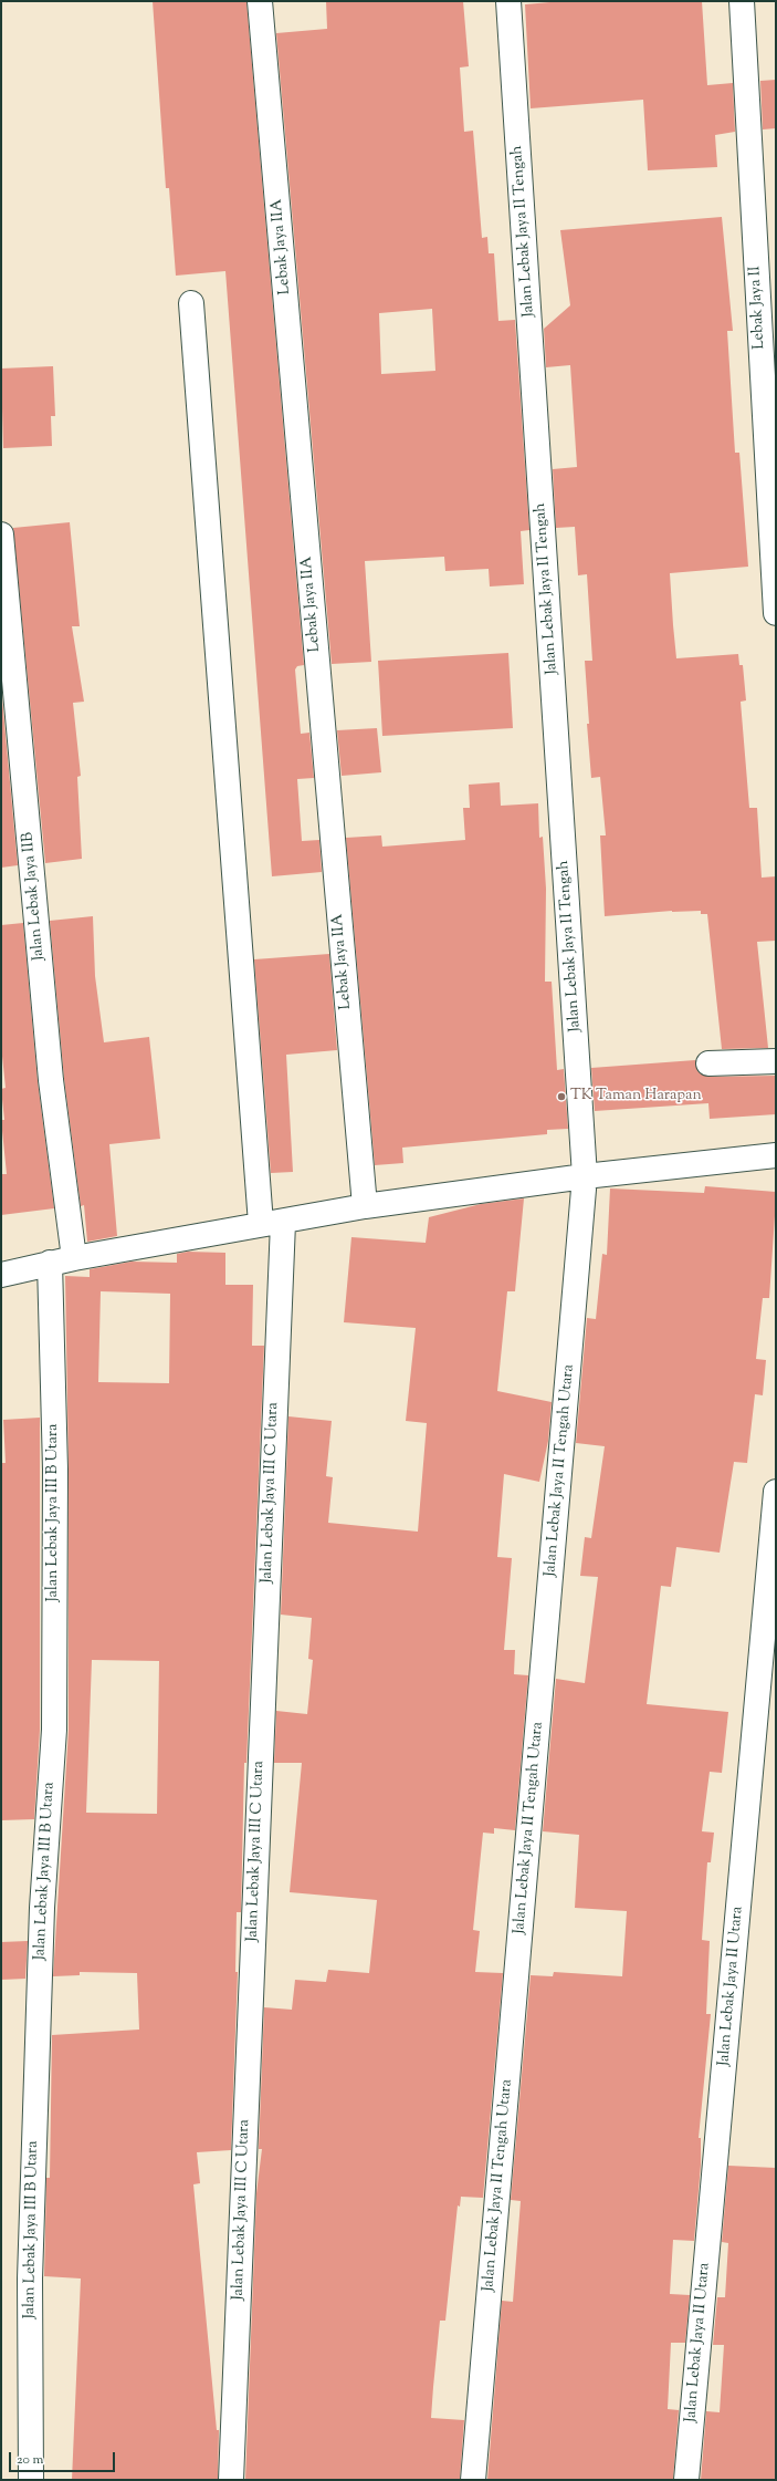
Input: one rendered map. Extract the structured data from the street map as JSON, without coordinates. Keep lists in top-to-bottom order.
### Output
{
  "streets": {
    "street": [
      "Jalan Lebak Jaya II Tengah",
      "Lebak Jaya IIA",
      "Lebak Jaya II",
      "Jalan Lebak Jaya IIB",
      "Jalan Lebak Jaya II Tengah Utara",
      "Jalan Lebak Jaya III C Utara",
      "Jalan Lebak Jaya III B Utara",
      "Jalan Lebak Jaya II Utara"
    ]
  },
  "crossings": [
    ["Jalan Lebak Jaya II Tengah", "Jalan Lebak Jaya II Tengah Utara"]
  ],
  "places": ["TK Taman Harapan"],
  "scale_bar": "20 m"
}
